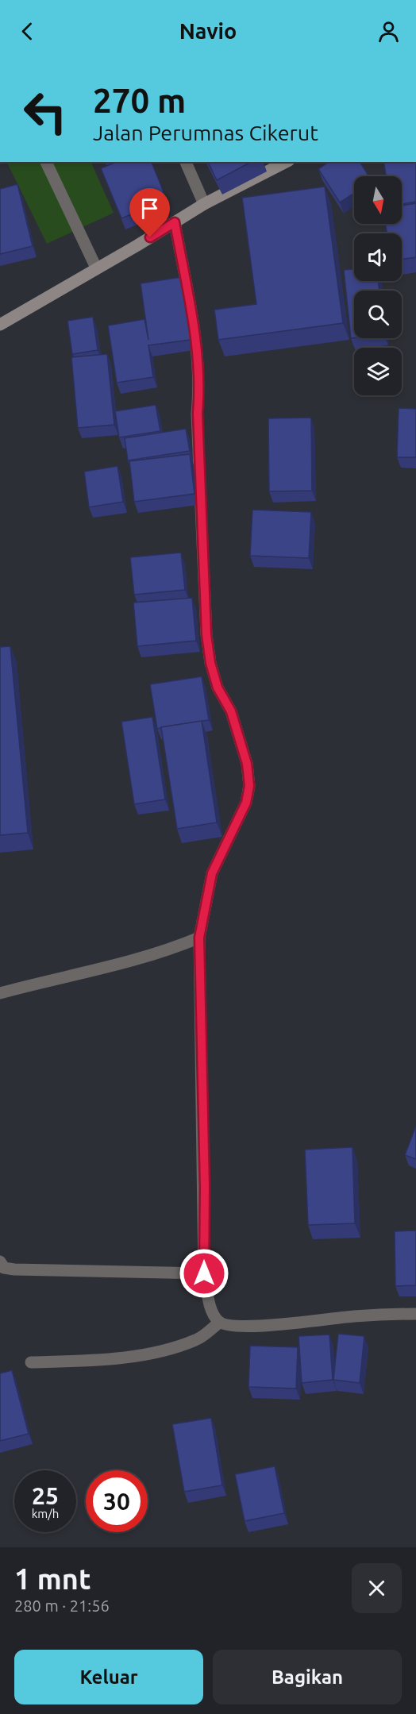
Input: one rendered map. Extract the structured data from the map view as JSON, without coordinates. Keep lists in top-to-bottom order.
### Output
{
  "north": "bottom",
  "page": {
    "header": "Navio",
    "turn": ["270 m", "Jalan Perumnas Cikerut"],
    "speed": "25 km/h",
    "limit": "30",
    "heading": ["1 mnt", "280 m · 21:56"],
    "buttons": ["Keluar", "Bagikan"]
  }
}
